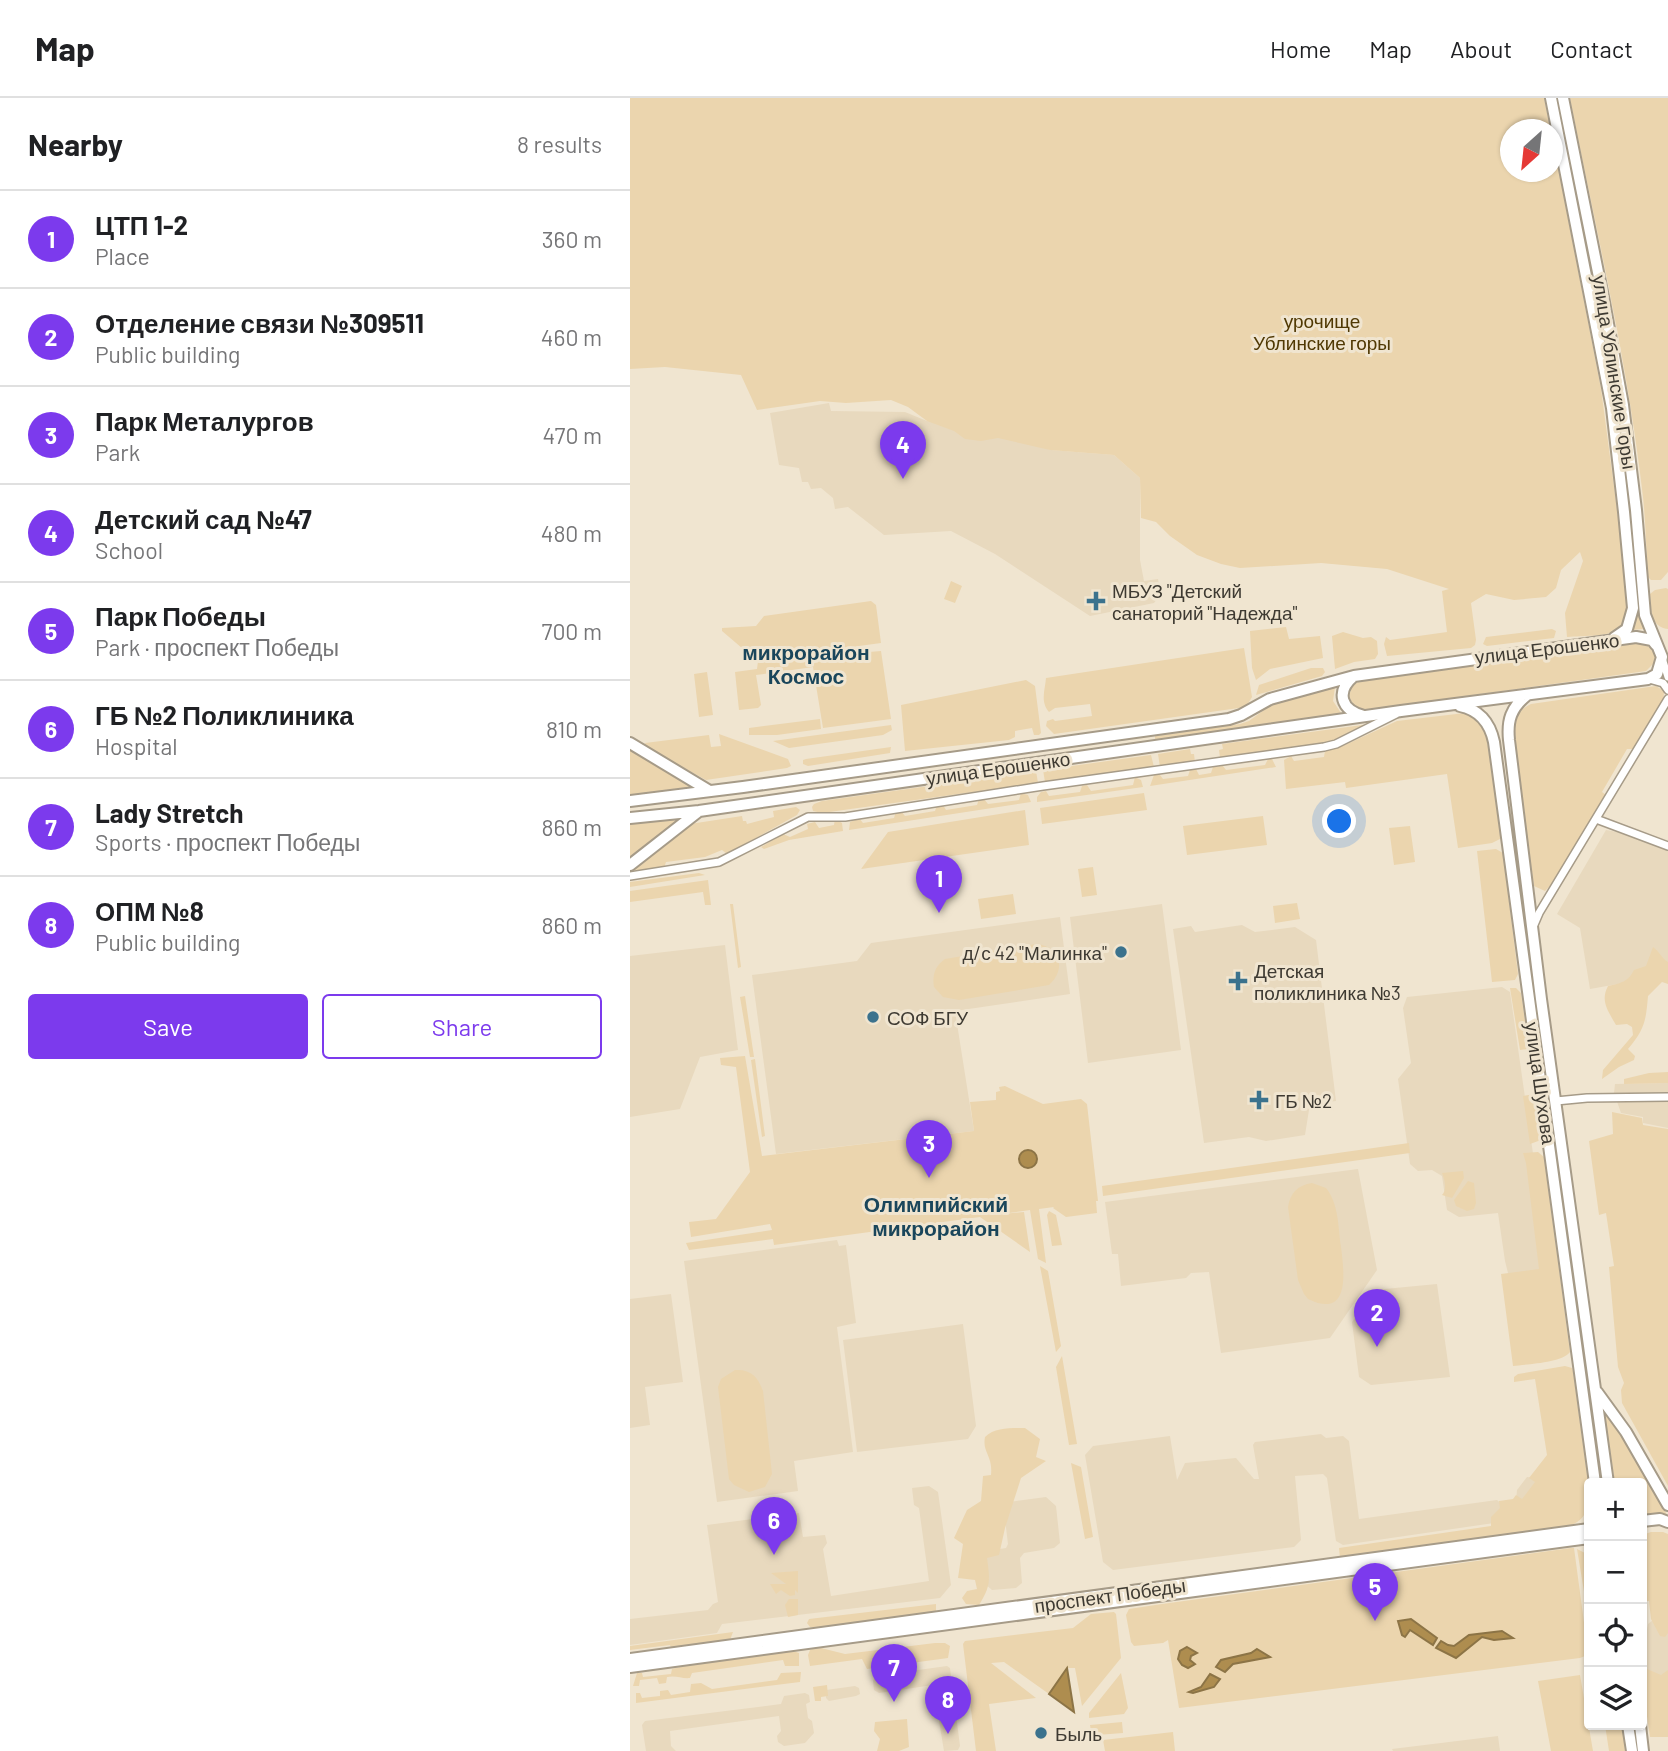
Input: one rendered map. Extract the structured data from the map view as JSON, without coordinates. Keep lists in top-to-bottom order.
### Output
{
  "streets": {
    "main road": [
      "улица Ублинские Горы",
      "улица Ерошенко",
      "улица Шухова",
      "проспект Победы"
    ]
  },
  "crossings": [
    ["улица Ублинские Горы", "улица Ерошенко"],
    ["улица Ерошенко", "улица Шухова"]
  ],
  "districts": ["микрорайон Космос", "Олимпийский микрорайон"],
  "parks": ["урочище Ублинские горы"],
  "places": {
    "health": ["МБУЗ \"Детский санаторий \"Надежда\"", "Детская поликлиника №3", "ГБ №2"],
    "other": ["д/с 42 \"Малинка\"", "СОФ БГУ", "Быль"]
  },
  "north": "bottom left",
  "page": {
    "header": "Map",
    "nav": [
      "Home",
      "Map",
      "About",
      "Contact"
    ],
    "heading": ["Nearby", "8 results"],
    "list": [
      {
        "mark": "1",
        "name": "ЦТП 1-2",
        "note": "Place",
        "value": "360 m"
      },
      {
        "mark": "2",
        "name": "Отделение связи №309511",
        "note": "Public building",
        "value": "460 m"
      },
      {
        "mark": "3",
        "name": "Парк Металургов",
        "note": "Park",
        "value": "470 m"
      },
      {
        "mark": "4",
        "name": "Детский сад №47",
        "note": "School",
        "value": "480 m"
      },
      {
        "mark": "5",
        "name": "Парк Победы",
        "note": "Park · проспект Победы",
        "value": "700 m"
      },
      {
        "mark": "6",
        "name": "ГБ №2 Поликлиника",
        "note": "Hospital",
        "value": "810 m"
      },
      {
        "mark": "7",
        "name": "Lady Stretch",
        "note": "Sports · проспект Победы",
        "value": "860 m"
      },
      {
        "mark": "8",
        "name": "ОПМ №8",
        "note": "Public building",
        "value": "860 m"
      }
    ],
    "pins": [
      "4",
      "1",
      "3",
      "2",
      "6",
      "5",
      "7",
      "8"
    ],
    "buttons": ["Save", "Share"],
    "map_buttons": ["+", "−"]
  }
}
